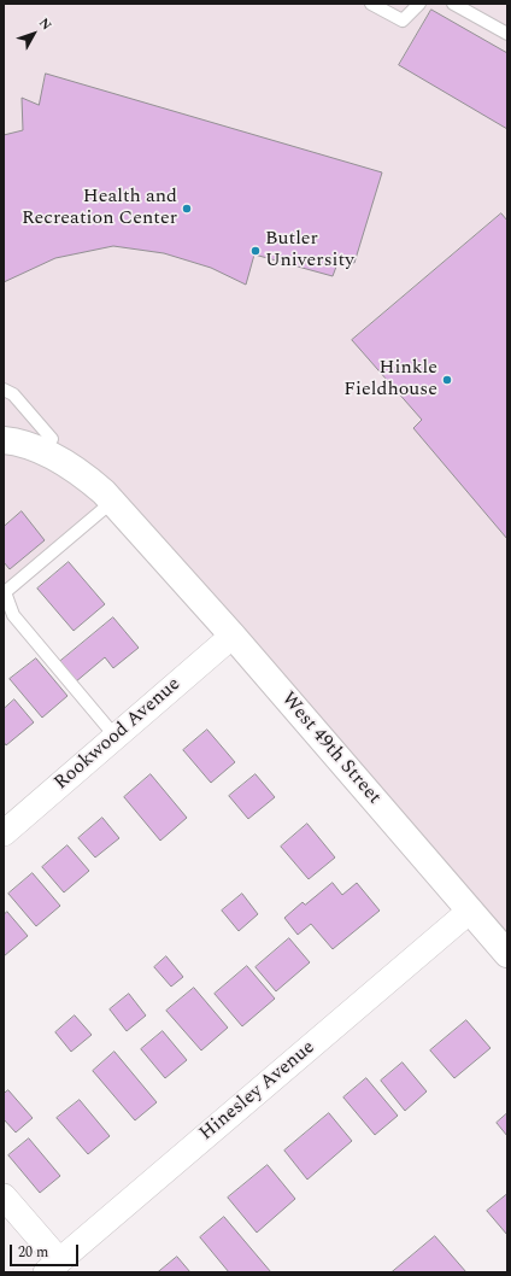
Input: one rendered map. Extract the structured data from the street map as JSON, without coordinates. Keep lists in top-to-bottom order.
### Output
{
  "streets": {
    "street": ["Rookwood Avenue", "West 49th Street", "Hinesley Avenue"]
  },
  "crossings": [
    ["Rookwood Avenue", "West 49th Street"],
    ["West 49th Street", "Hinesley Avenue"]
  ],
  "places": ["Health and Recreation Center", "Butler University", "Hinkle Fieldhouse"],
  "scale_bar": "20 m",
  "north": "top right"
}
